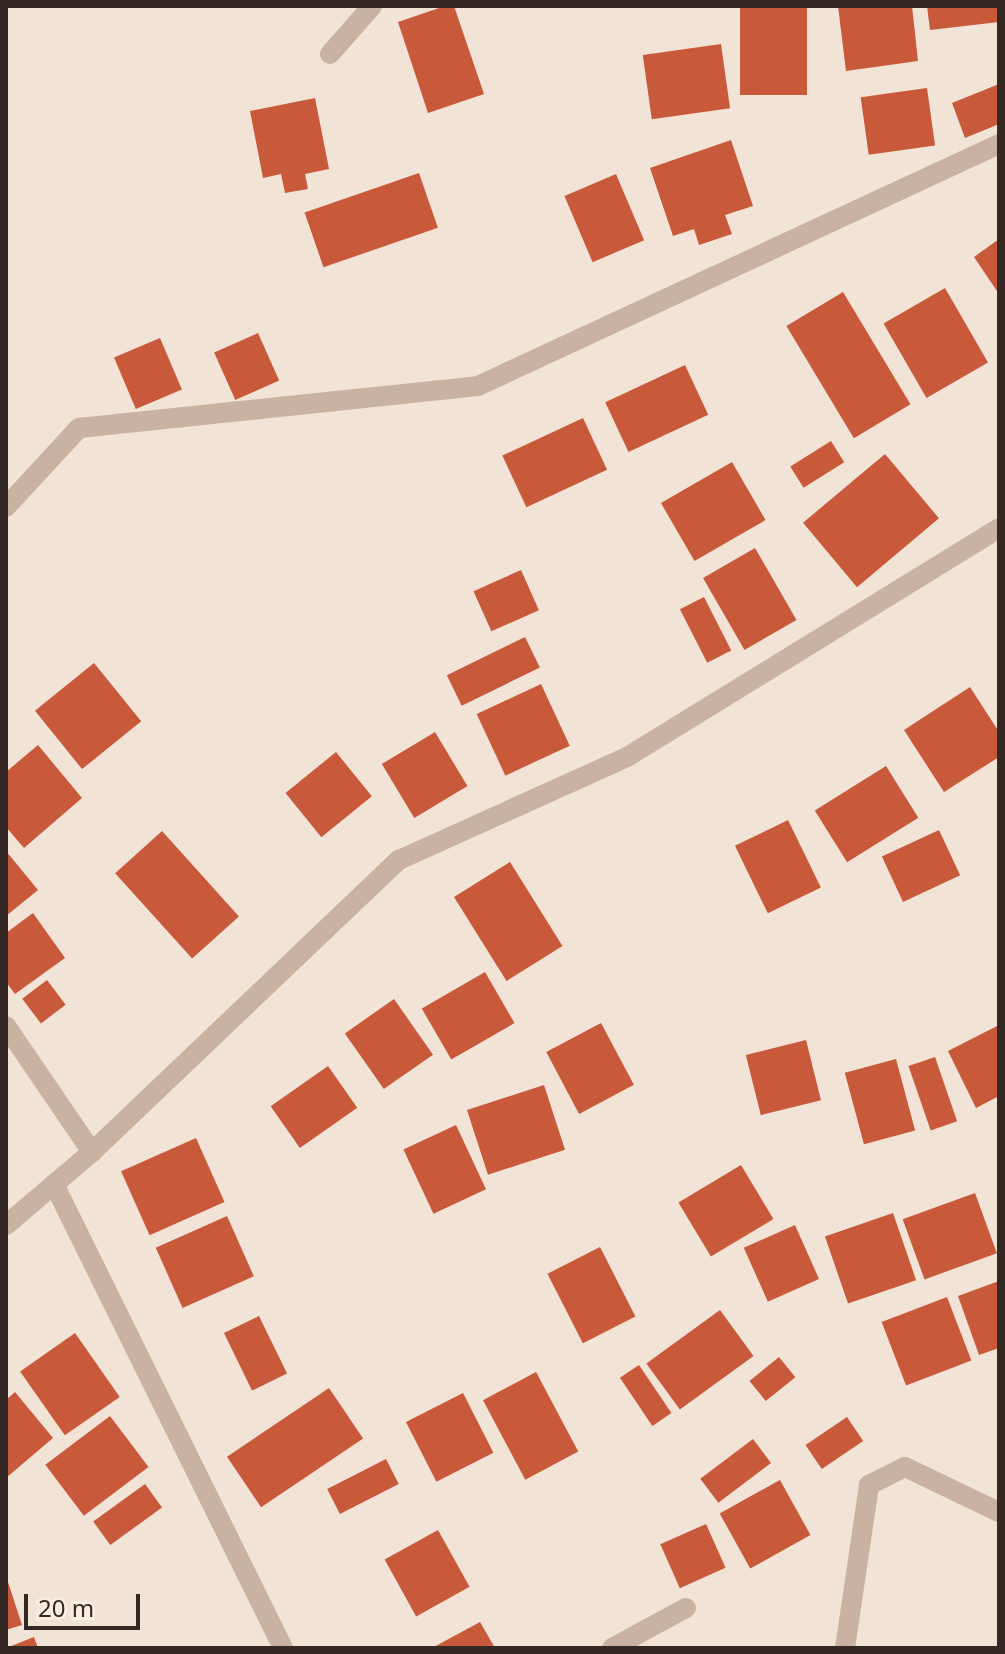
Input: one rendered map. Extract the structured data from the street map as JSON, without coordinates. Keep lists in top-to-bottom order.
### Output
{
  "scale_bar": "20 m"
}
